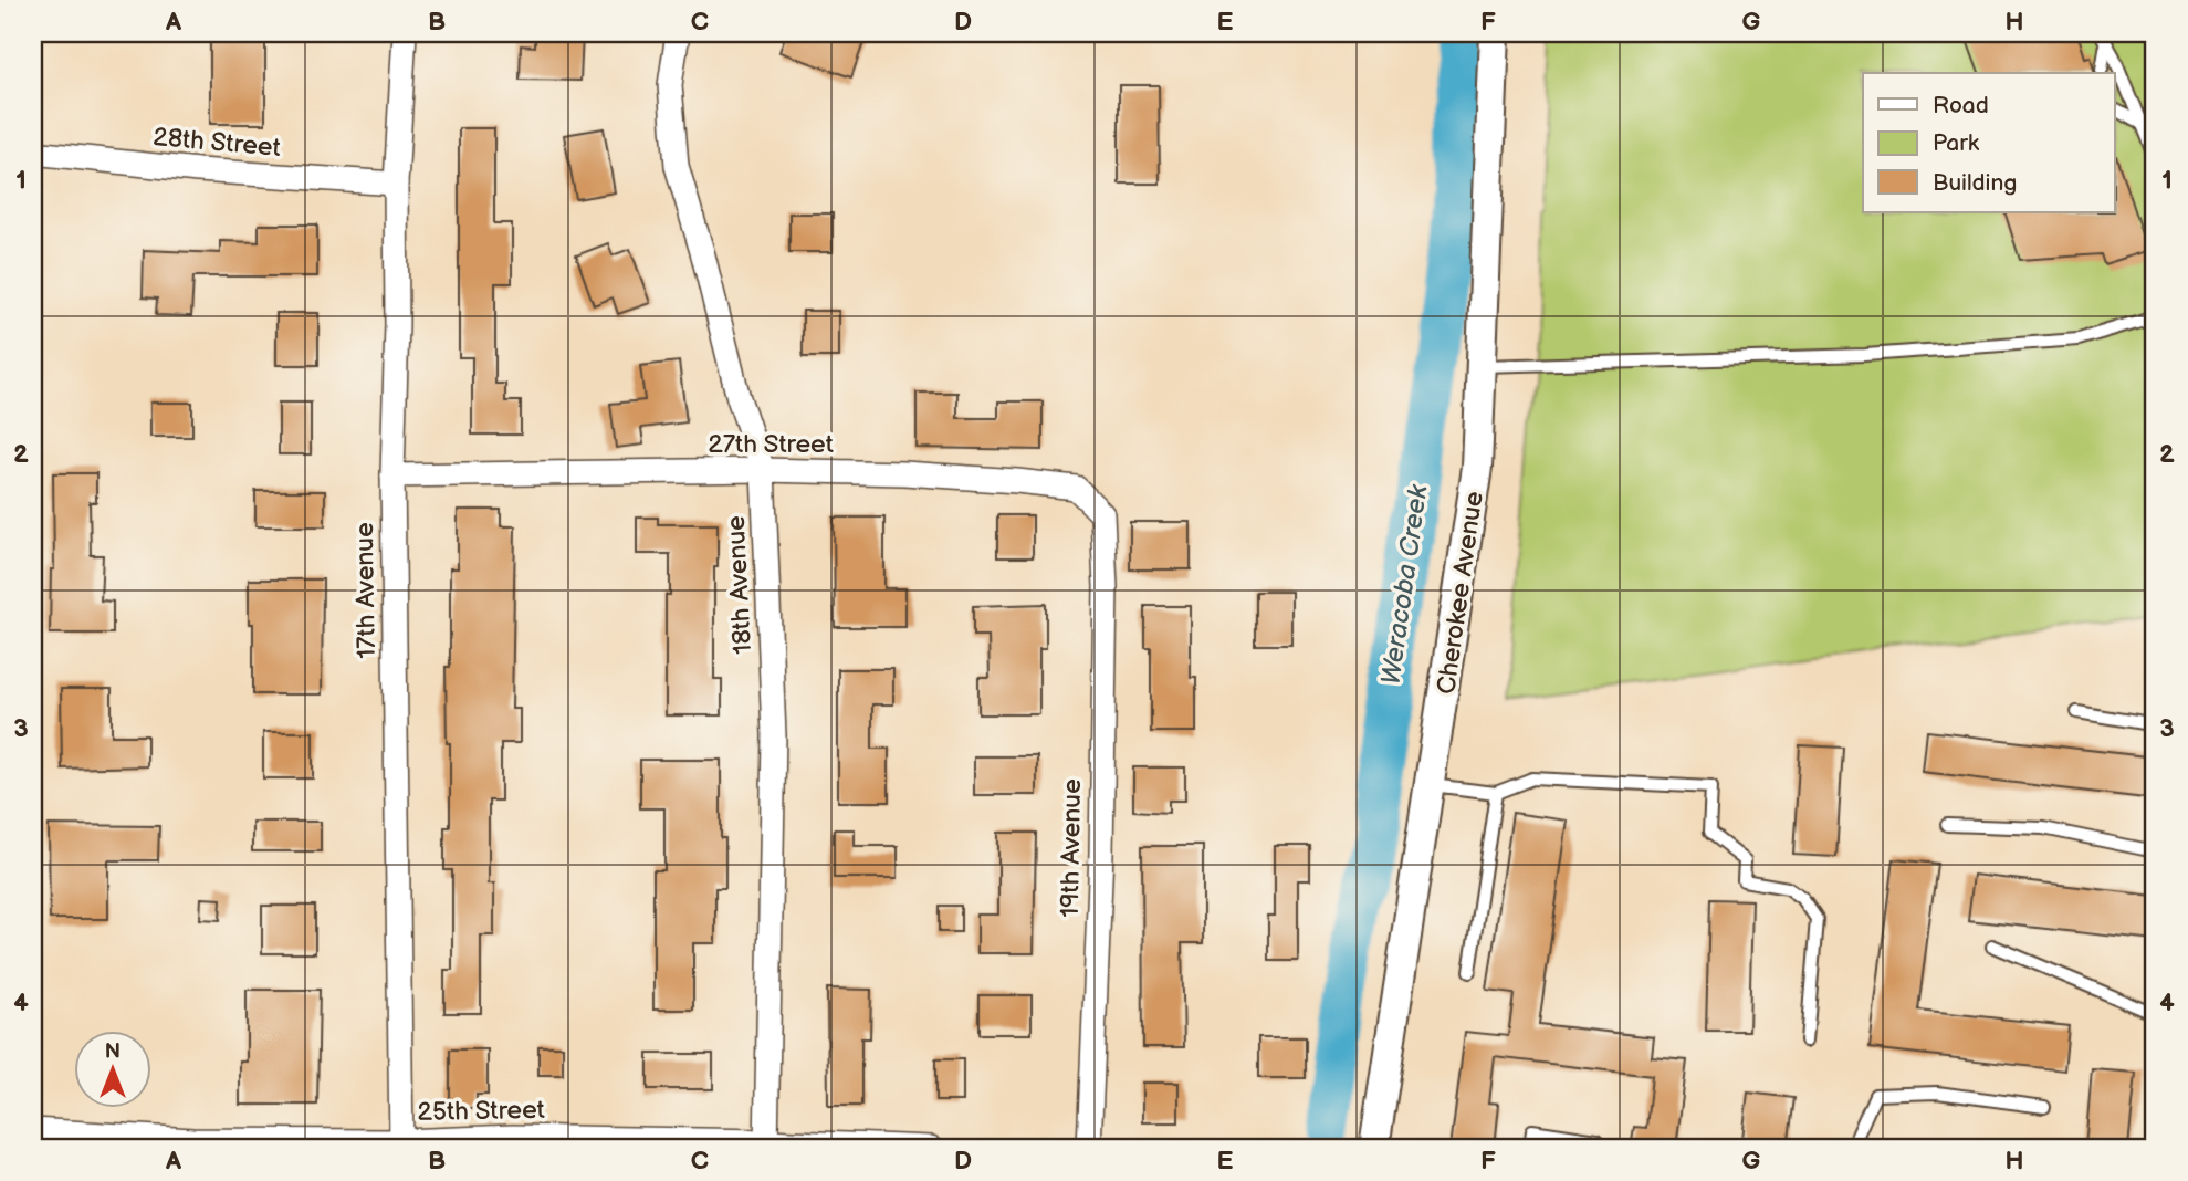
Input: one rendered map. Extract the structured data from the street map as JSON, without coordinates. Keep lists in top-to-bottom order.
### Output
{
  "streets": {
    "street": [
      "28th Street",
      "27th Street",
      "18th Avenue",
      "17th Avenue",
      "Cherokee Avenue",
      "19th Avenue",
      "25th Street"
    ]
  },
  "crossings": [
    ["28th Street", "17th Avenue"],
    ["27th Street", "18th Avenue"],
    ["27th Street", "17th Avenue"],
    ["27th Street", "19th Avenue"],
    ["18th Avenue", "25th Street"],
    ["17th Avenue", "25th Street"]
  ],
  "water": ["Weracoba Creek"],
  "legend": ["Road", "Park", "Building"],
  "north": "top",
  "grid": {
    "columns": [
      "A",
      "B",
      "C",
      "D",
      "E",
      "F",
      "G",
      "H"
    ],
    "rows": [
      "1",
      "2",
      "3",
      "4"
    ]
  }
}
